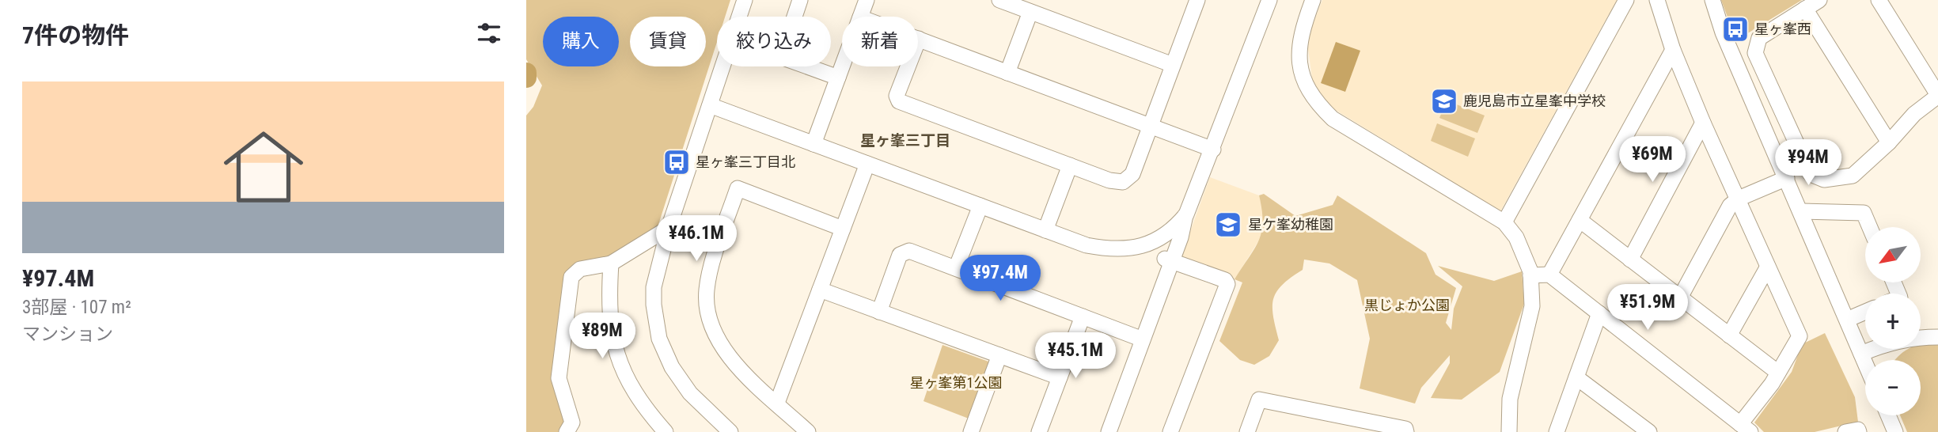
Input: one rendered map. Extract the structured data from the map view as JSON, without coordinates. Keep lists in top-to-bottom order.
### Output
{
  "districts": ["星ヶ峯三丁目"],
  "parks": ["黒じょか公園", "星ヶ峯第1公園"],
  "places": {
    "bus stop": ["星ヶ峯西", "星ヶ峯三丁目北"],
    "school or university": ["鹿児島市立星峯中学校", "星ケ峯幼稚園"]
  },
  "north": "bottom left",
  "page": {
    "heading": "7件の物件",
    "chip": [
      "購入",
      "賃貸",
      "絞り込み",
      "新着"
    ],
    "list": [
      {
        "name": "¥97.4M",
        "note": "3部屋 · 107 m² · マンション"
      }
    ],
    "price": [
      "¥69M",
      "¥94M",
      "¥46.1M",
      "¥97.4M",
      "¥51.9M",
      "¥89M",
      "¥45.1M"
    ],
    "map_buttons": ["+", "−"]
  }
}
